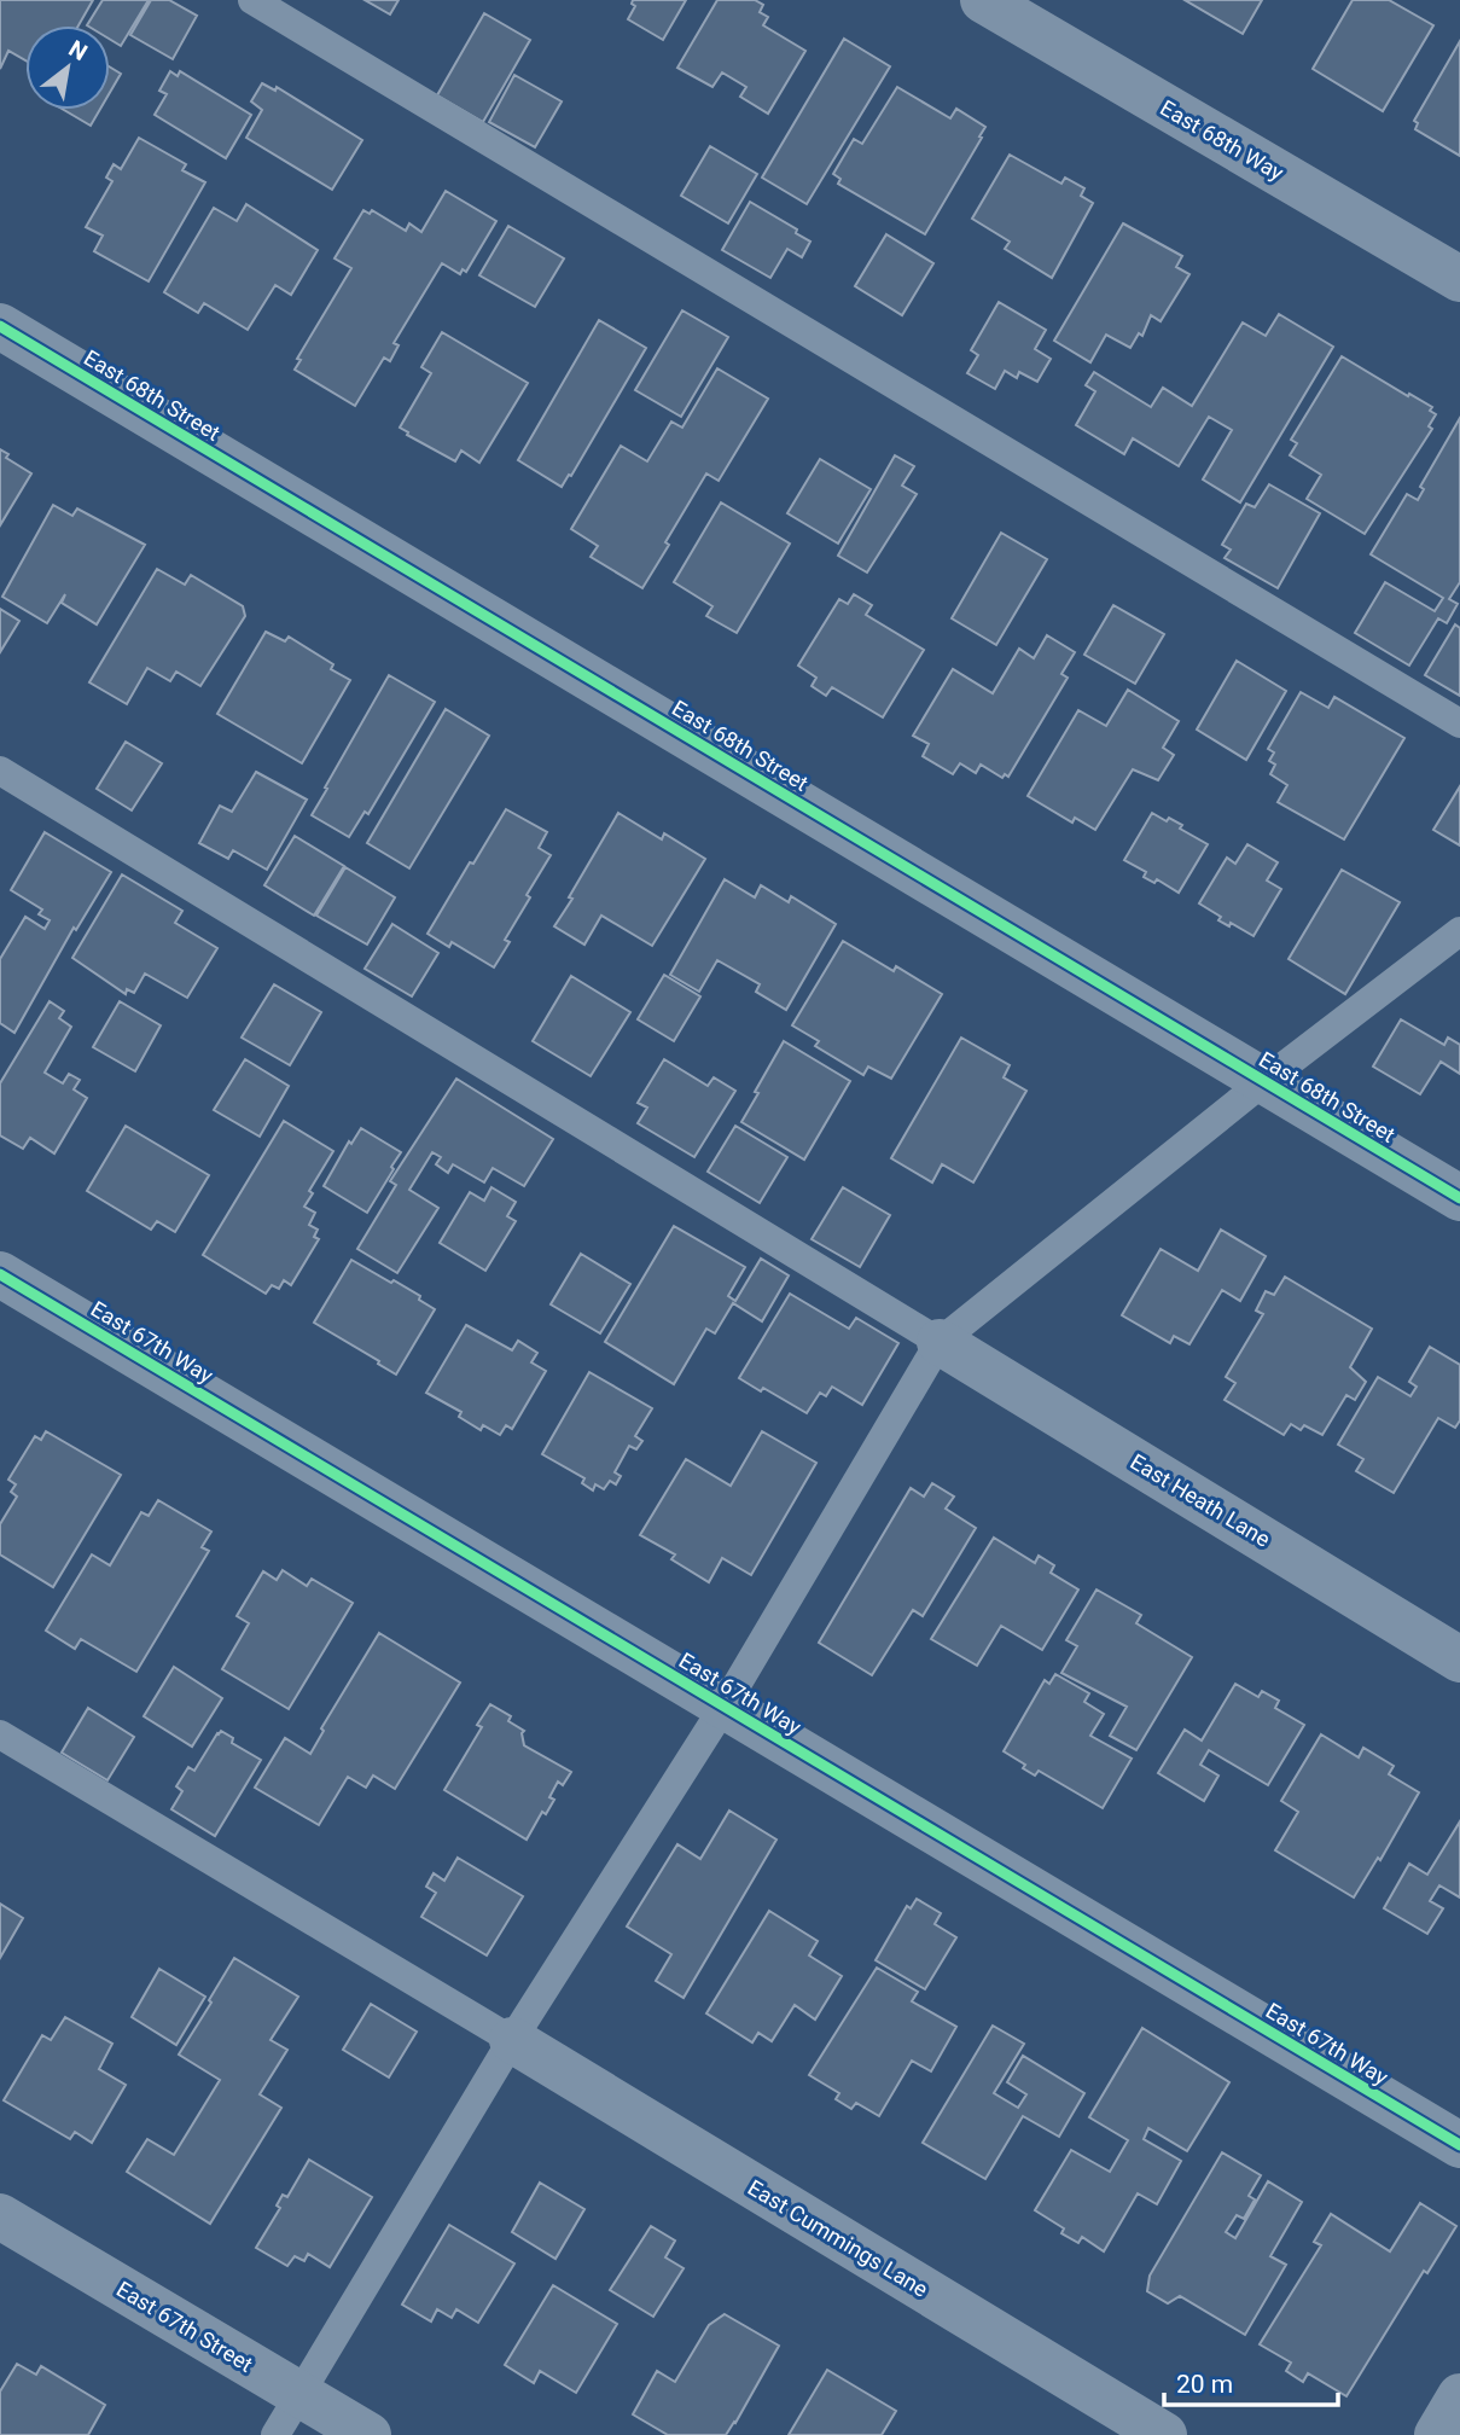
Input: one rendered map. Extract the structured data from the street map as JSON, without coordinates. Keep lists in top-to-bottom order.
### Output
{
  "streets": {
    "street": [
      "East 68th Way",
      "East 68th Street",
      "East 67th Way",
      "East Heath Lane",
      "East Cummings Lane",
      "East 67th Street"
    ]
  },
  "scale_bar": "20 m",
  "north": "top right"
}
